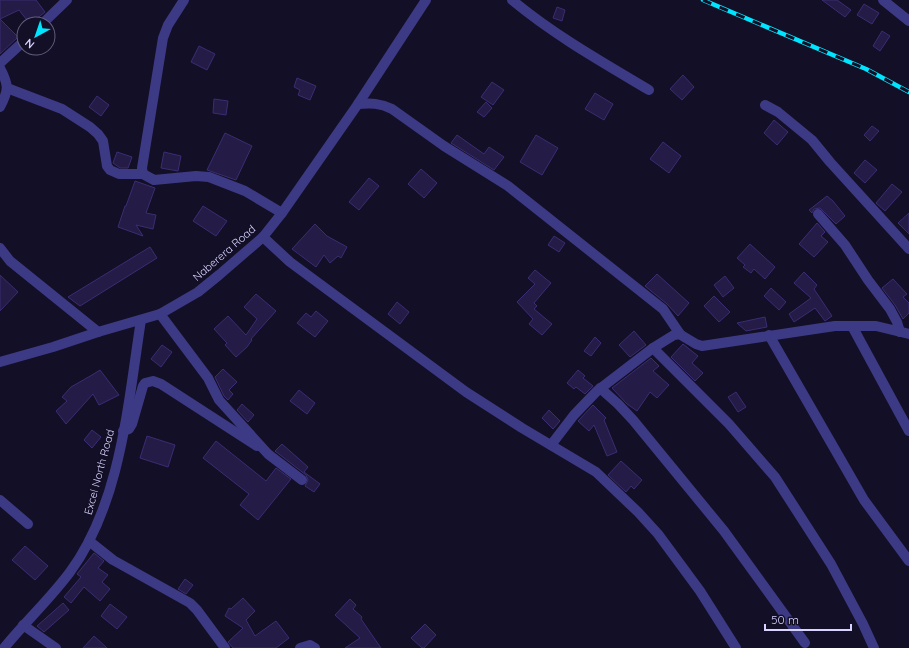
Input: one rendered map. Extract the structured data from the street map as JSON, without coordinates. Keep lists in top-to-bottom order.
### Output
{
  "streets": {
    "street": ["Naberera Road", "Excel North Road"]
  },
  "crossings": [
    ["Naberera Road", "Excel North Road"]
  ],
  "scale_bar": "50 m",
  "north": "bottom left"
}
